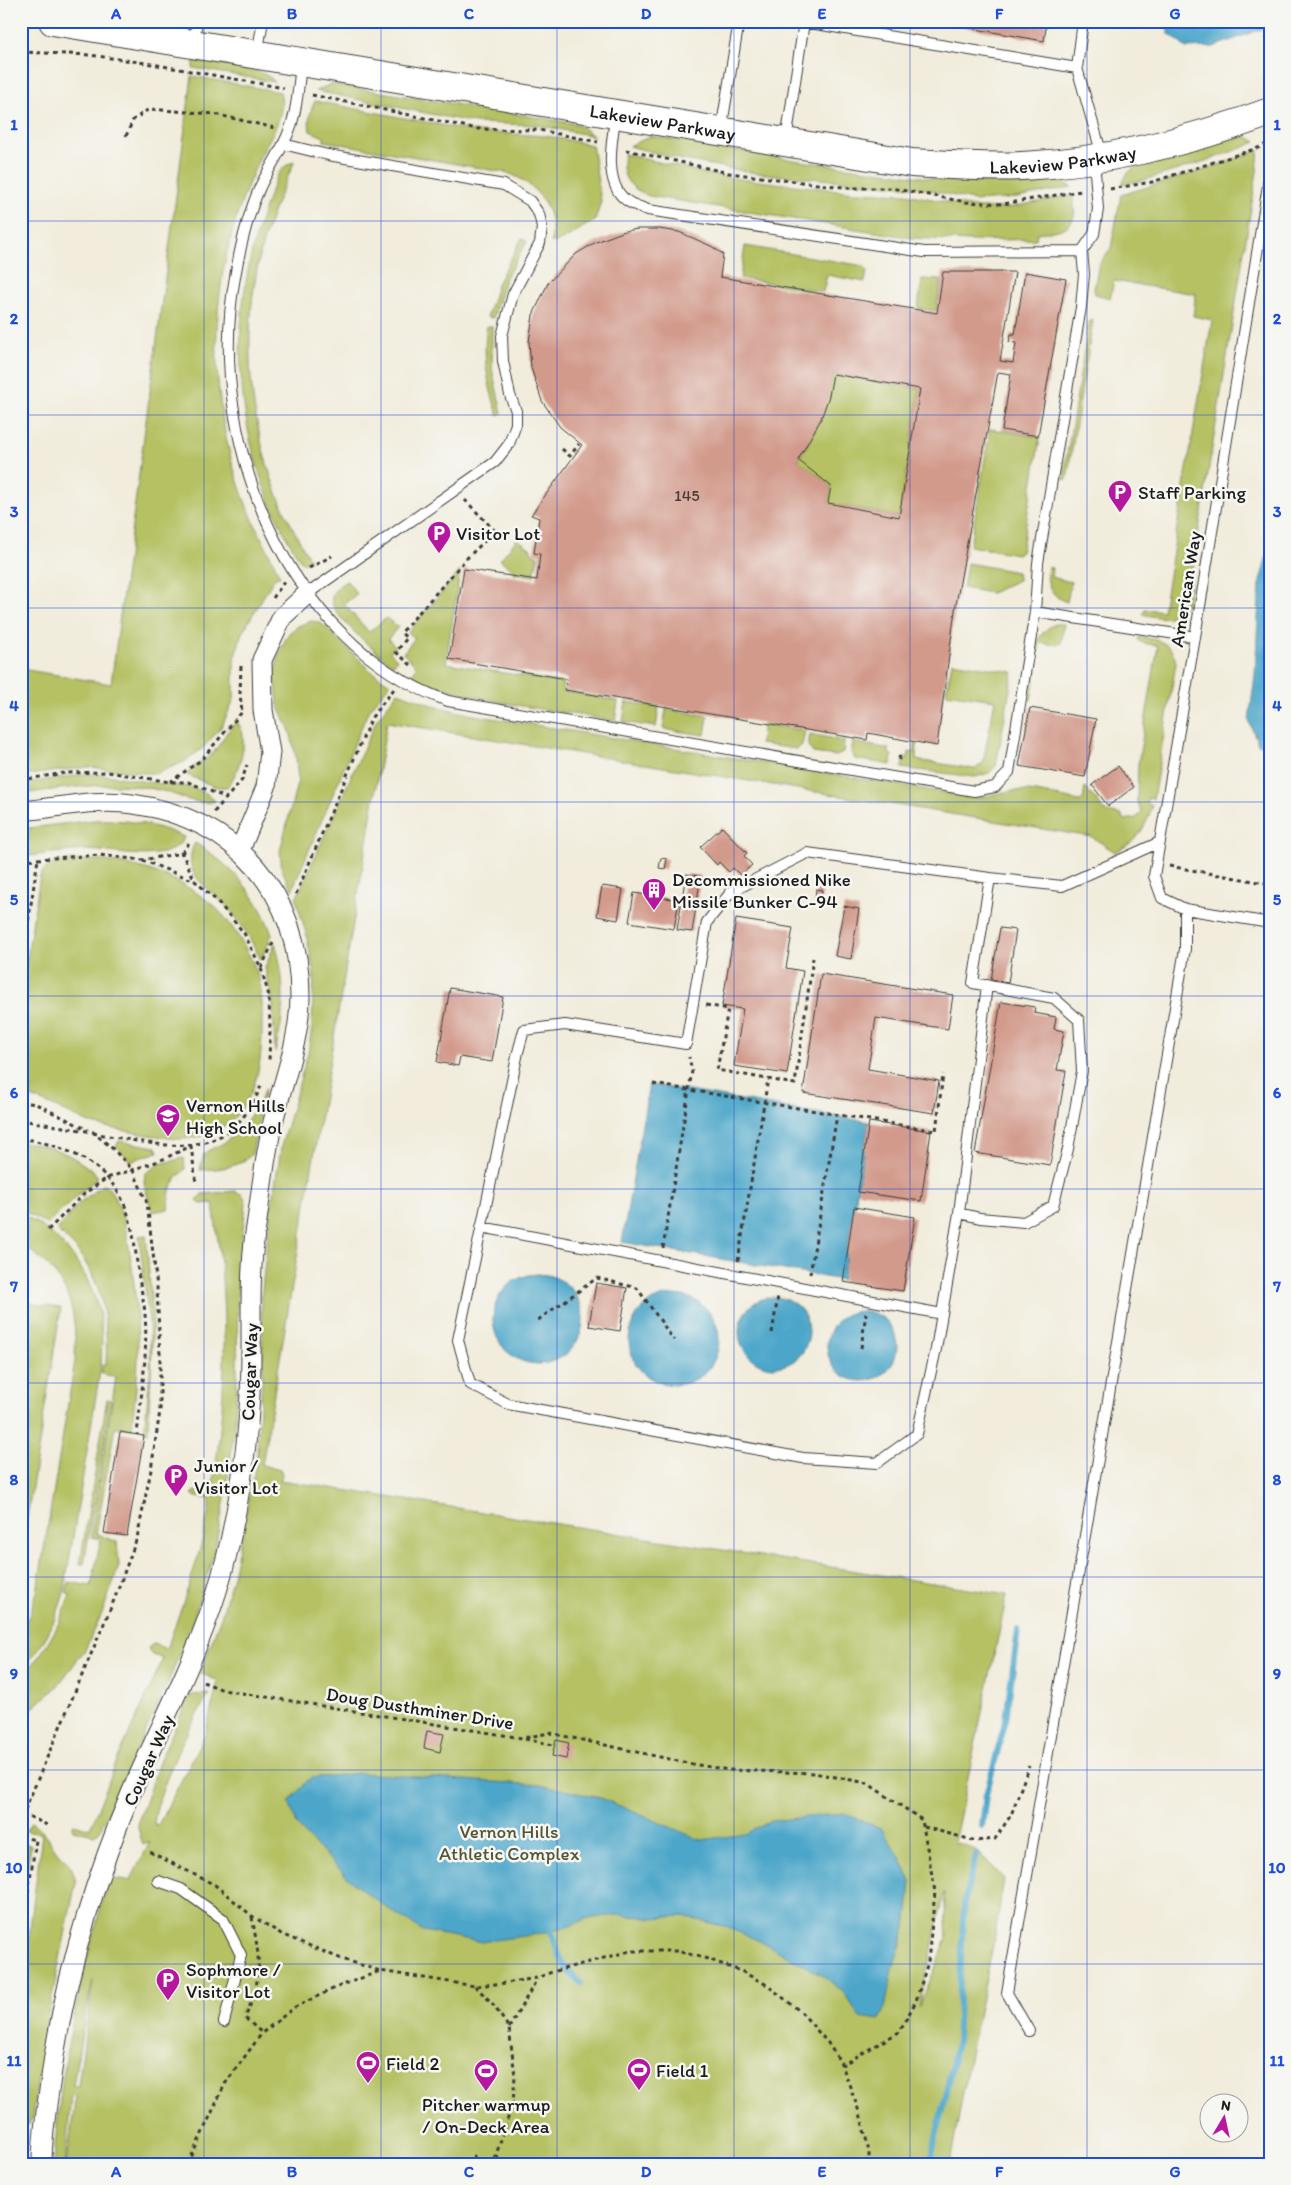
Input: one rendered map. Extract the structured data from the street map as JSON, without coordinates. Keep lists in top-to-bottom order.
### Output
{
  "streets": {
    "street": ["Lakeview Parkway", "Cougar Way"],
    "lane": ["American Way"],
    "path": ["Doug Dusthminer Drive"]
  },
  "crossings": [
    ["Cougar Way", "Doug Dusthminer Drive"]
  ],
  "parks": ["Vernon Hills Athletic Complex"],
  "places": {
    "parking": [
      "Staff Parking",
      "Visitor Lot",
      "Junior / Visitor Lot",
      "Sophmore / Visitor Lot"
    ],
    "building": ["Decommissioned Nike Missile Bunker C-94"],
    "school or university": ["Vernon Hills High School"],
    "sports": ["Field 2", "Field 1", "Pitcher warmup / On-Deck Area"]
  },
  "house_numbers": ["145"],
  "north": "top",
  "grid": {
    "columns": [
      "A",
      "B",
      "C",
      "D",
      "E",
      "F",
      "G"
    ],
    "rows": [
      "1",
      "2",
      "3",
      "4",
      "5",
      "6",
      "7",
      "8",
      "9",
      "10",
      "11"
    ]
  }
}
